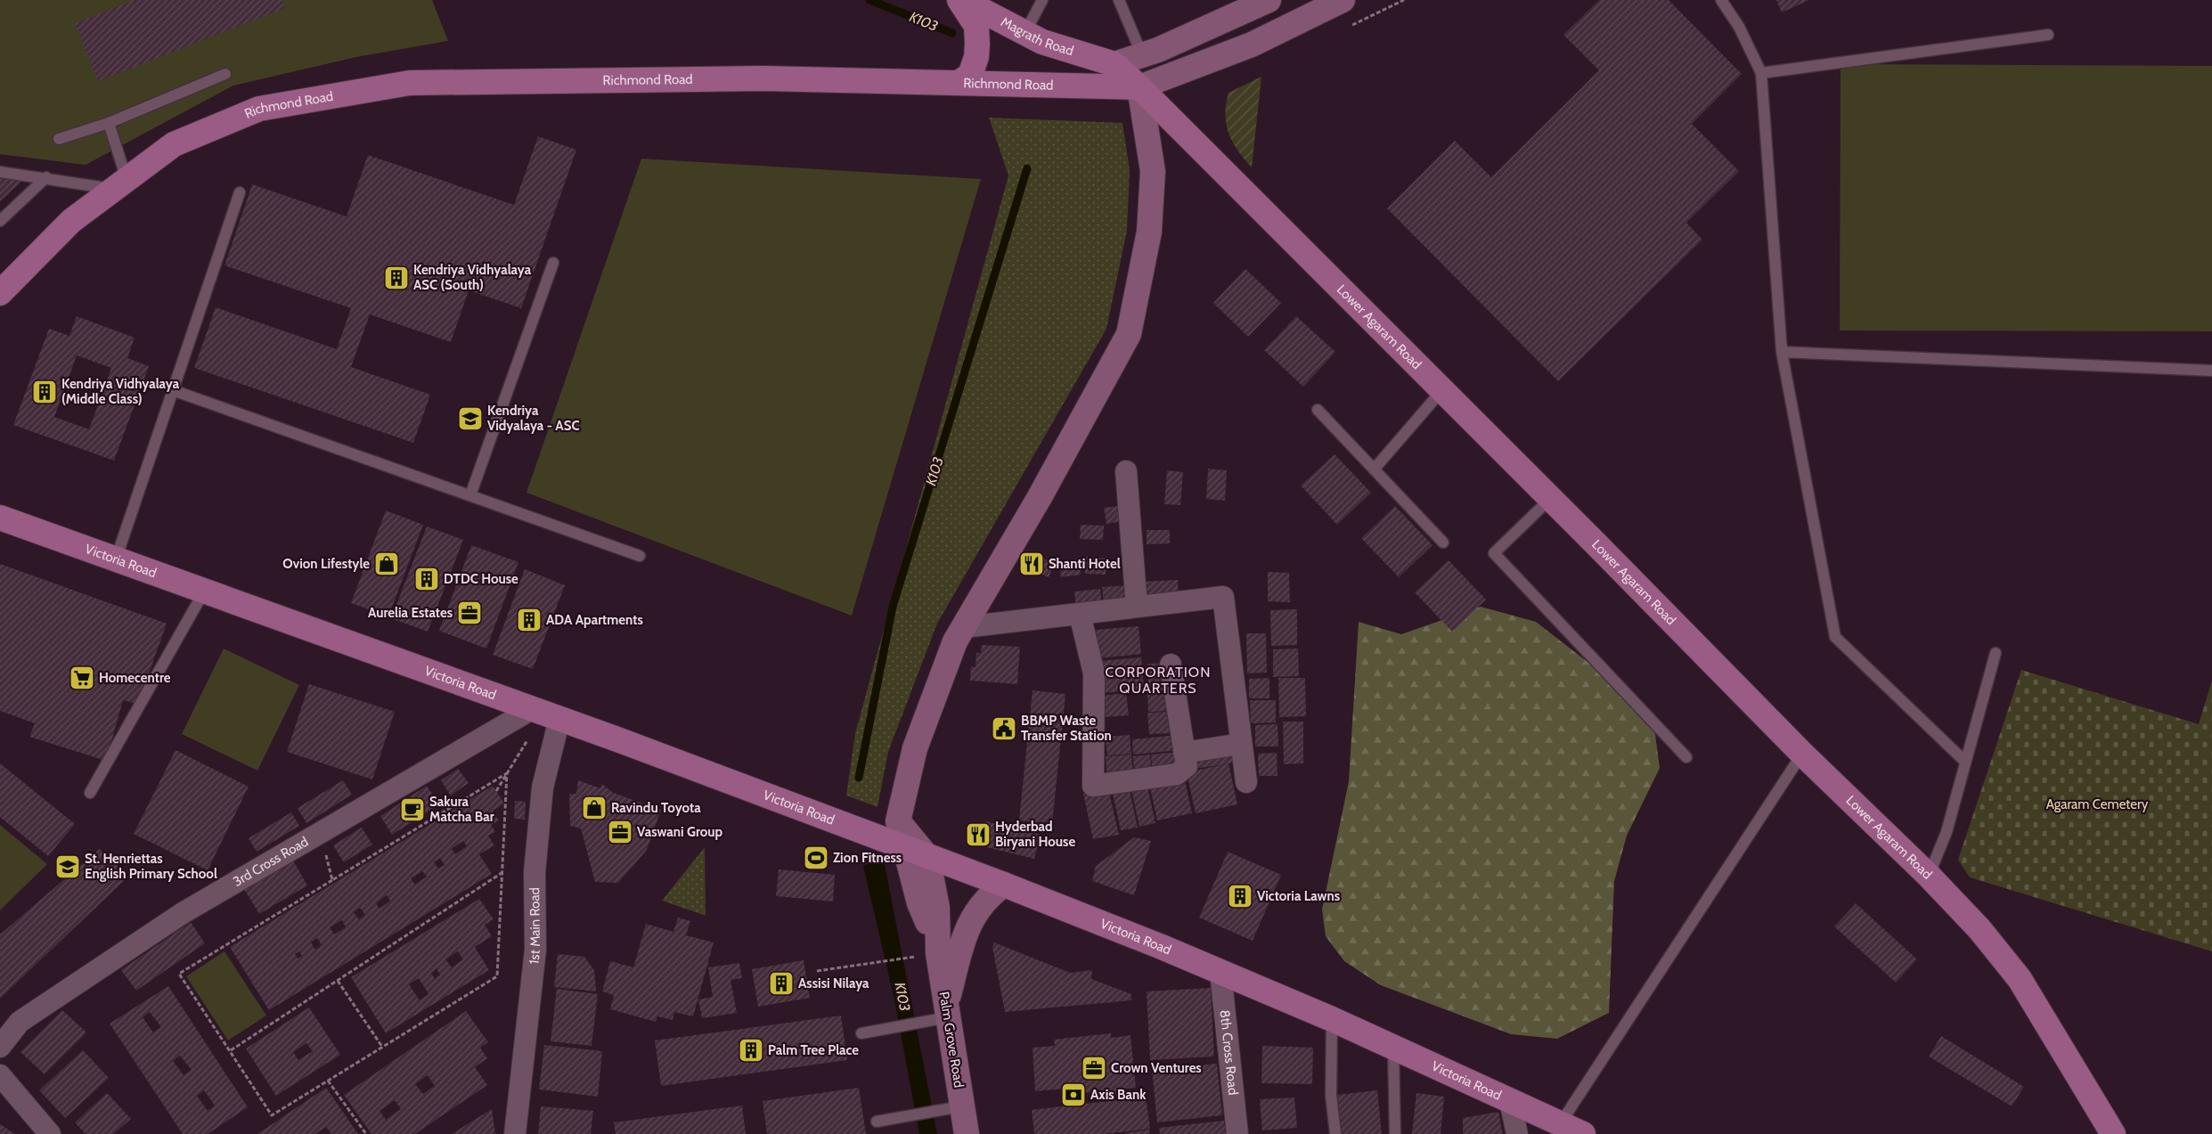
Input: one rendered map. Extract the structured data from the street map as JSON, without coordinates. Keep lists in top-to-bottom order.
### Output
{
  "streets": {
    "main road": [
      "Magrath Road",
      "Richmond Road",
      "Lower Agaram Road",
      "Victoria Road"
    ],
    "street": [
      "3rd Cross Road",
      "1st Main Road",
      "Palm Grove Road",
      "8th Cross Road"
    ]
  },
  "crossings": [
    ["Magrath Road", "Lower Agaram Road"],
    ["Richmond Road", "Lower Agaram Road"],
    ["Victoria Road", "3rd Cross Road"],
    ["Victoria Road", "1st Main Road"],
    ["Victoria Road", "Palm Grove Road"],
    ["Victoria Road", "8th Cross Road"],
    ["3rd Cross Road", "1st Main Road"]
  ],
  "districts": ["CORPORATION QUARTERS"],
  "water": ["K103"],
  "parks": ["Agaram Cemetery"],
  "places": {
    "building": [
      "Kendriya Vidhyalaya ASC (South)",
      "Kendriya Vidhyalaya (Middle Class)",
      "DTDC House",
      "ADA Apartments",
      "Victoria Lawns",
      "Assisi Nilaya",
      "Palm Tree Place"
    ],
    "school or university": ["Kendriya Vidyalaya - ASC", "St. Henriettas English Primary School"],
    "shop": ["Ovion Lifestyle", "Ravindu Toyota"],
    "restaurant": ["Shanti Hotel", "Hyderbad Biryani House"],
    "office": ["Aurelia Estates", "Vaswani Group", "Crown Ventures"],
    "supermarket": ["Homecentre"],
    "public building": ["BBMP Waste Transfer Station"],
    "cafe": ["Sakura Matcha Bar"],
    "sports": ["Zion Fitness"],
    "bank": ["Axis Bank"]
  }
}
